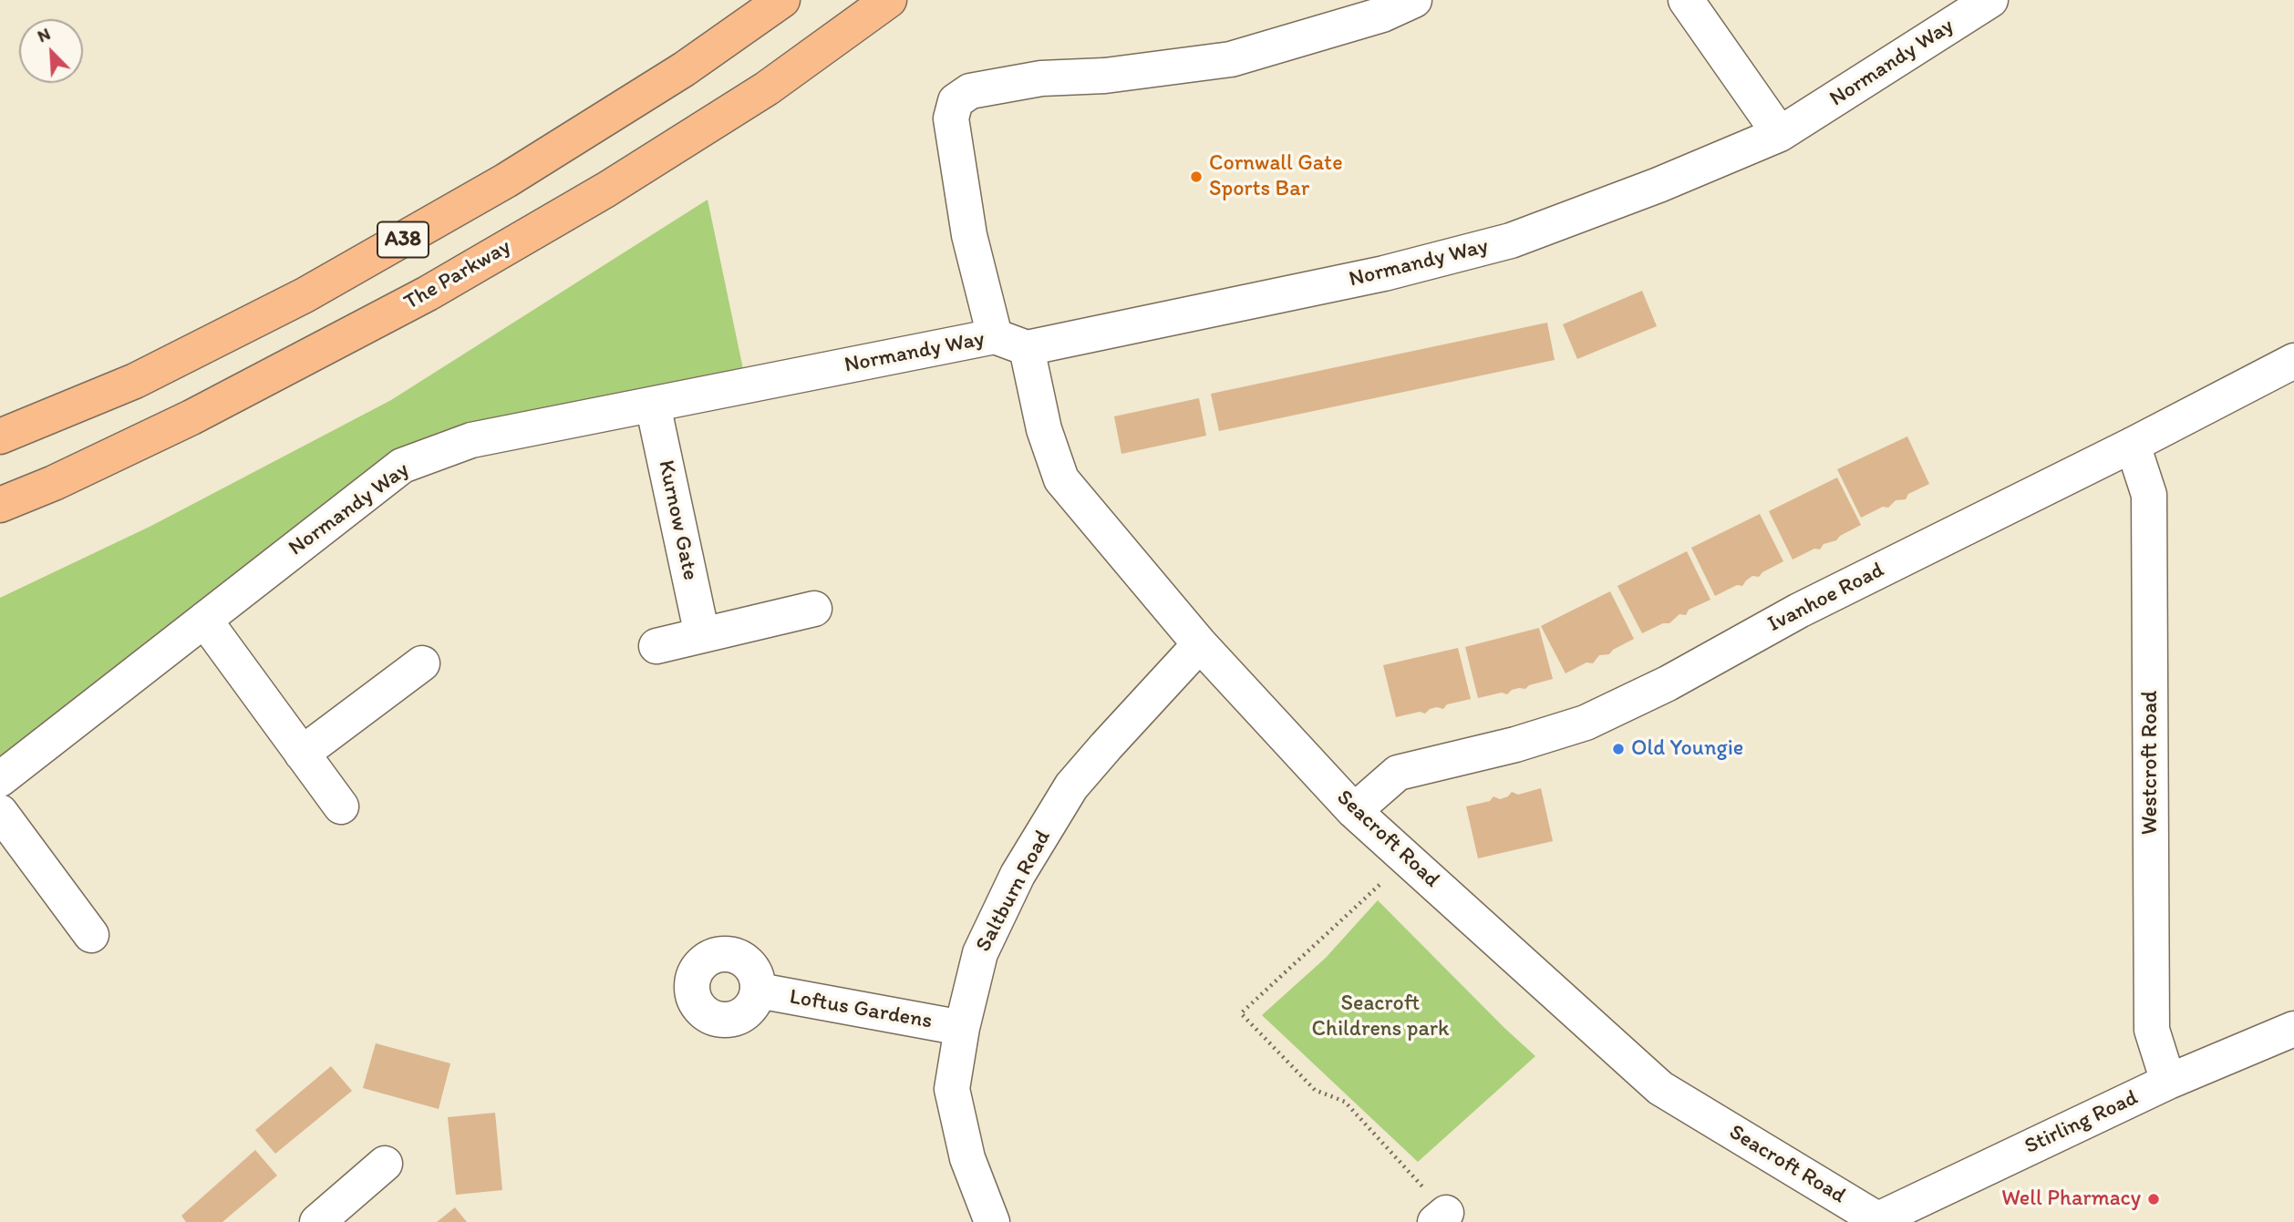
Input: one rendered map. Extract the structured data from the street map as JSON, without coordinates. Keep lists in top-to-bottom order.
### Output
{
  "streets": {
    "highway": ["A38", "The Parkway"],
    "street": [
      "Normandy Way",
      "Kurnow Gate",
      "Ivanhoe Road",
      "Westcroft Road",
      "Seacroft Road",
      "Saltburn Road",
      "Loftus Gardens",
      "Stirling Road"
    ]
  },
  "crossings": [
    ["Normandy Way", "Kurnow Gate"],
    ["Normandy Way", "Seacroft Road"],
    ["Ivanhoe Road", "Westcroft Road"],
    ["Ivanhoe Road", "Seacroft Road"],
    ["Westcroft Road", "Stirling Road"],
    ["Seacroft Road", "Saltburn Road"],
    ["Seacroft Road", "Stirling Road"],
    ["Saltburn Road", "Loftus Gardens"]
  ],
  "parks": ["Seacroft Childrens park"],
  "places": ["Cornwall Gate Sports Bar", "Old Youngie", "Well Pharmacy"],
  "north": "top left"
}
